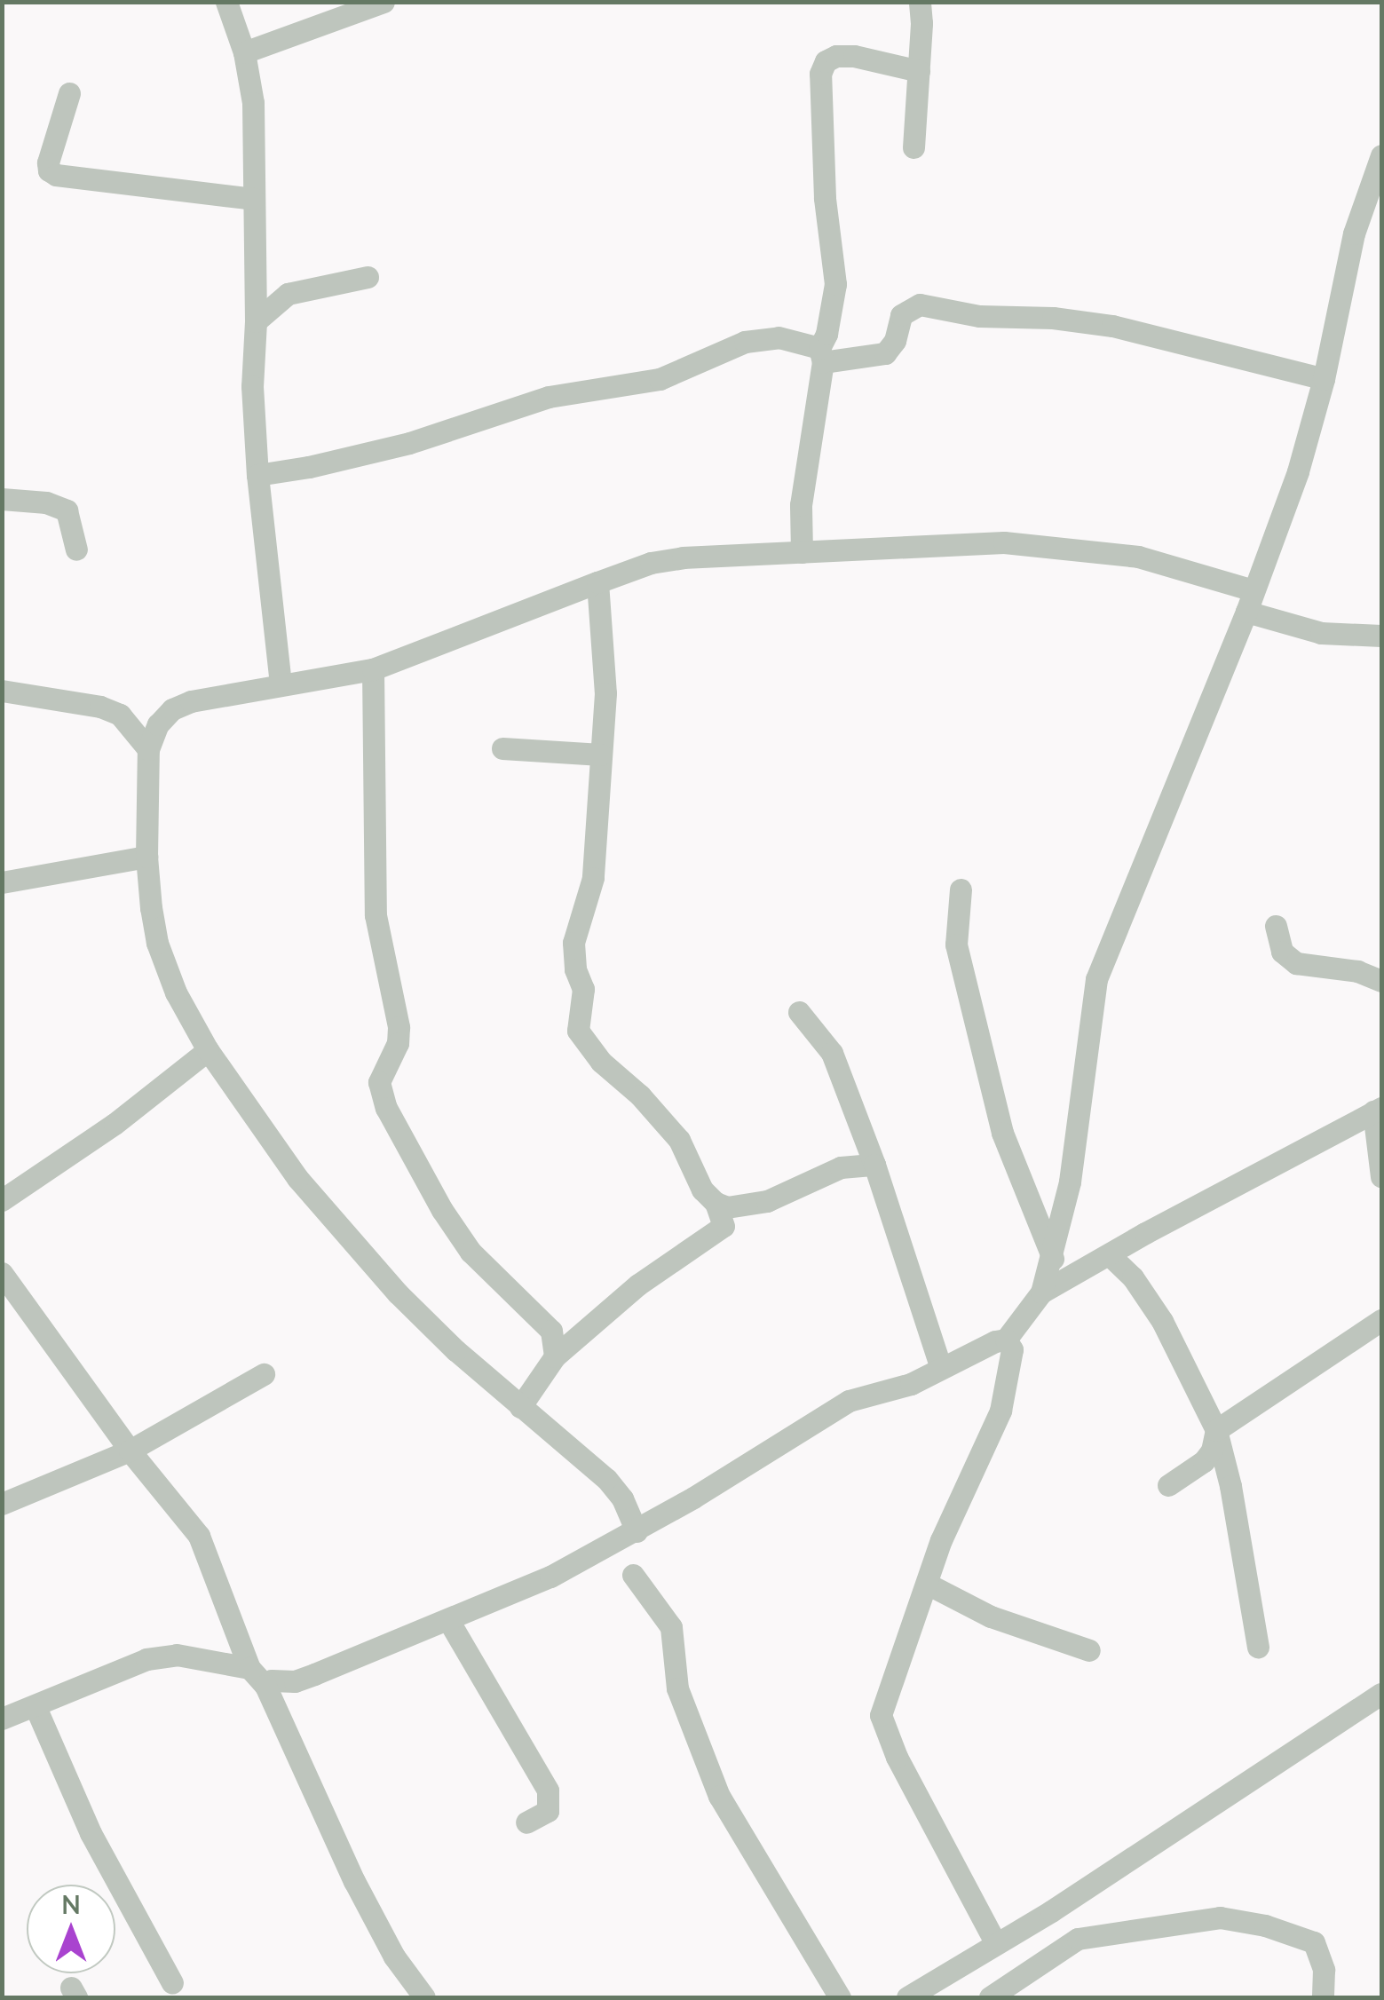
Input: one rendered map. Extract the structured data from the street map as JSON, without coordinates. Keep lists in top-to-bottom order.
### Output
{
  "north": "top"
}
